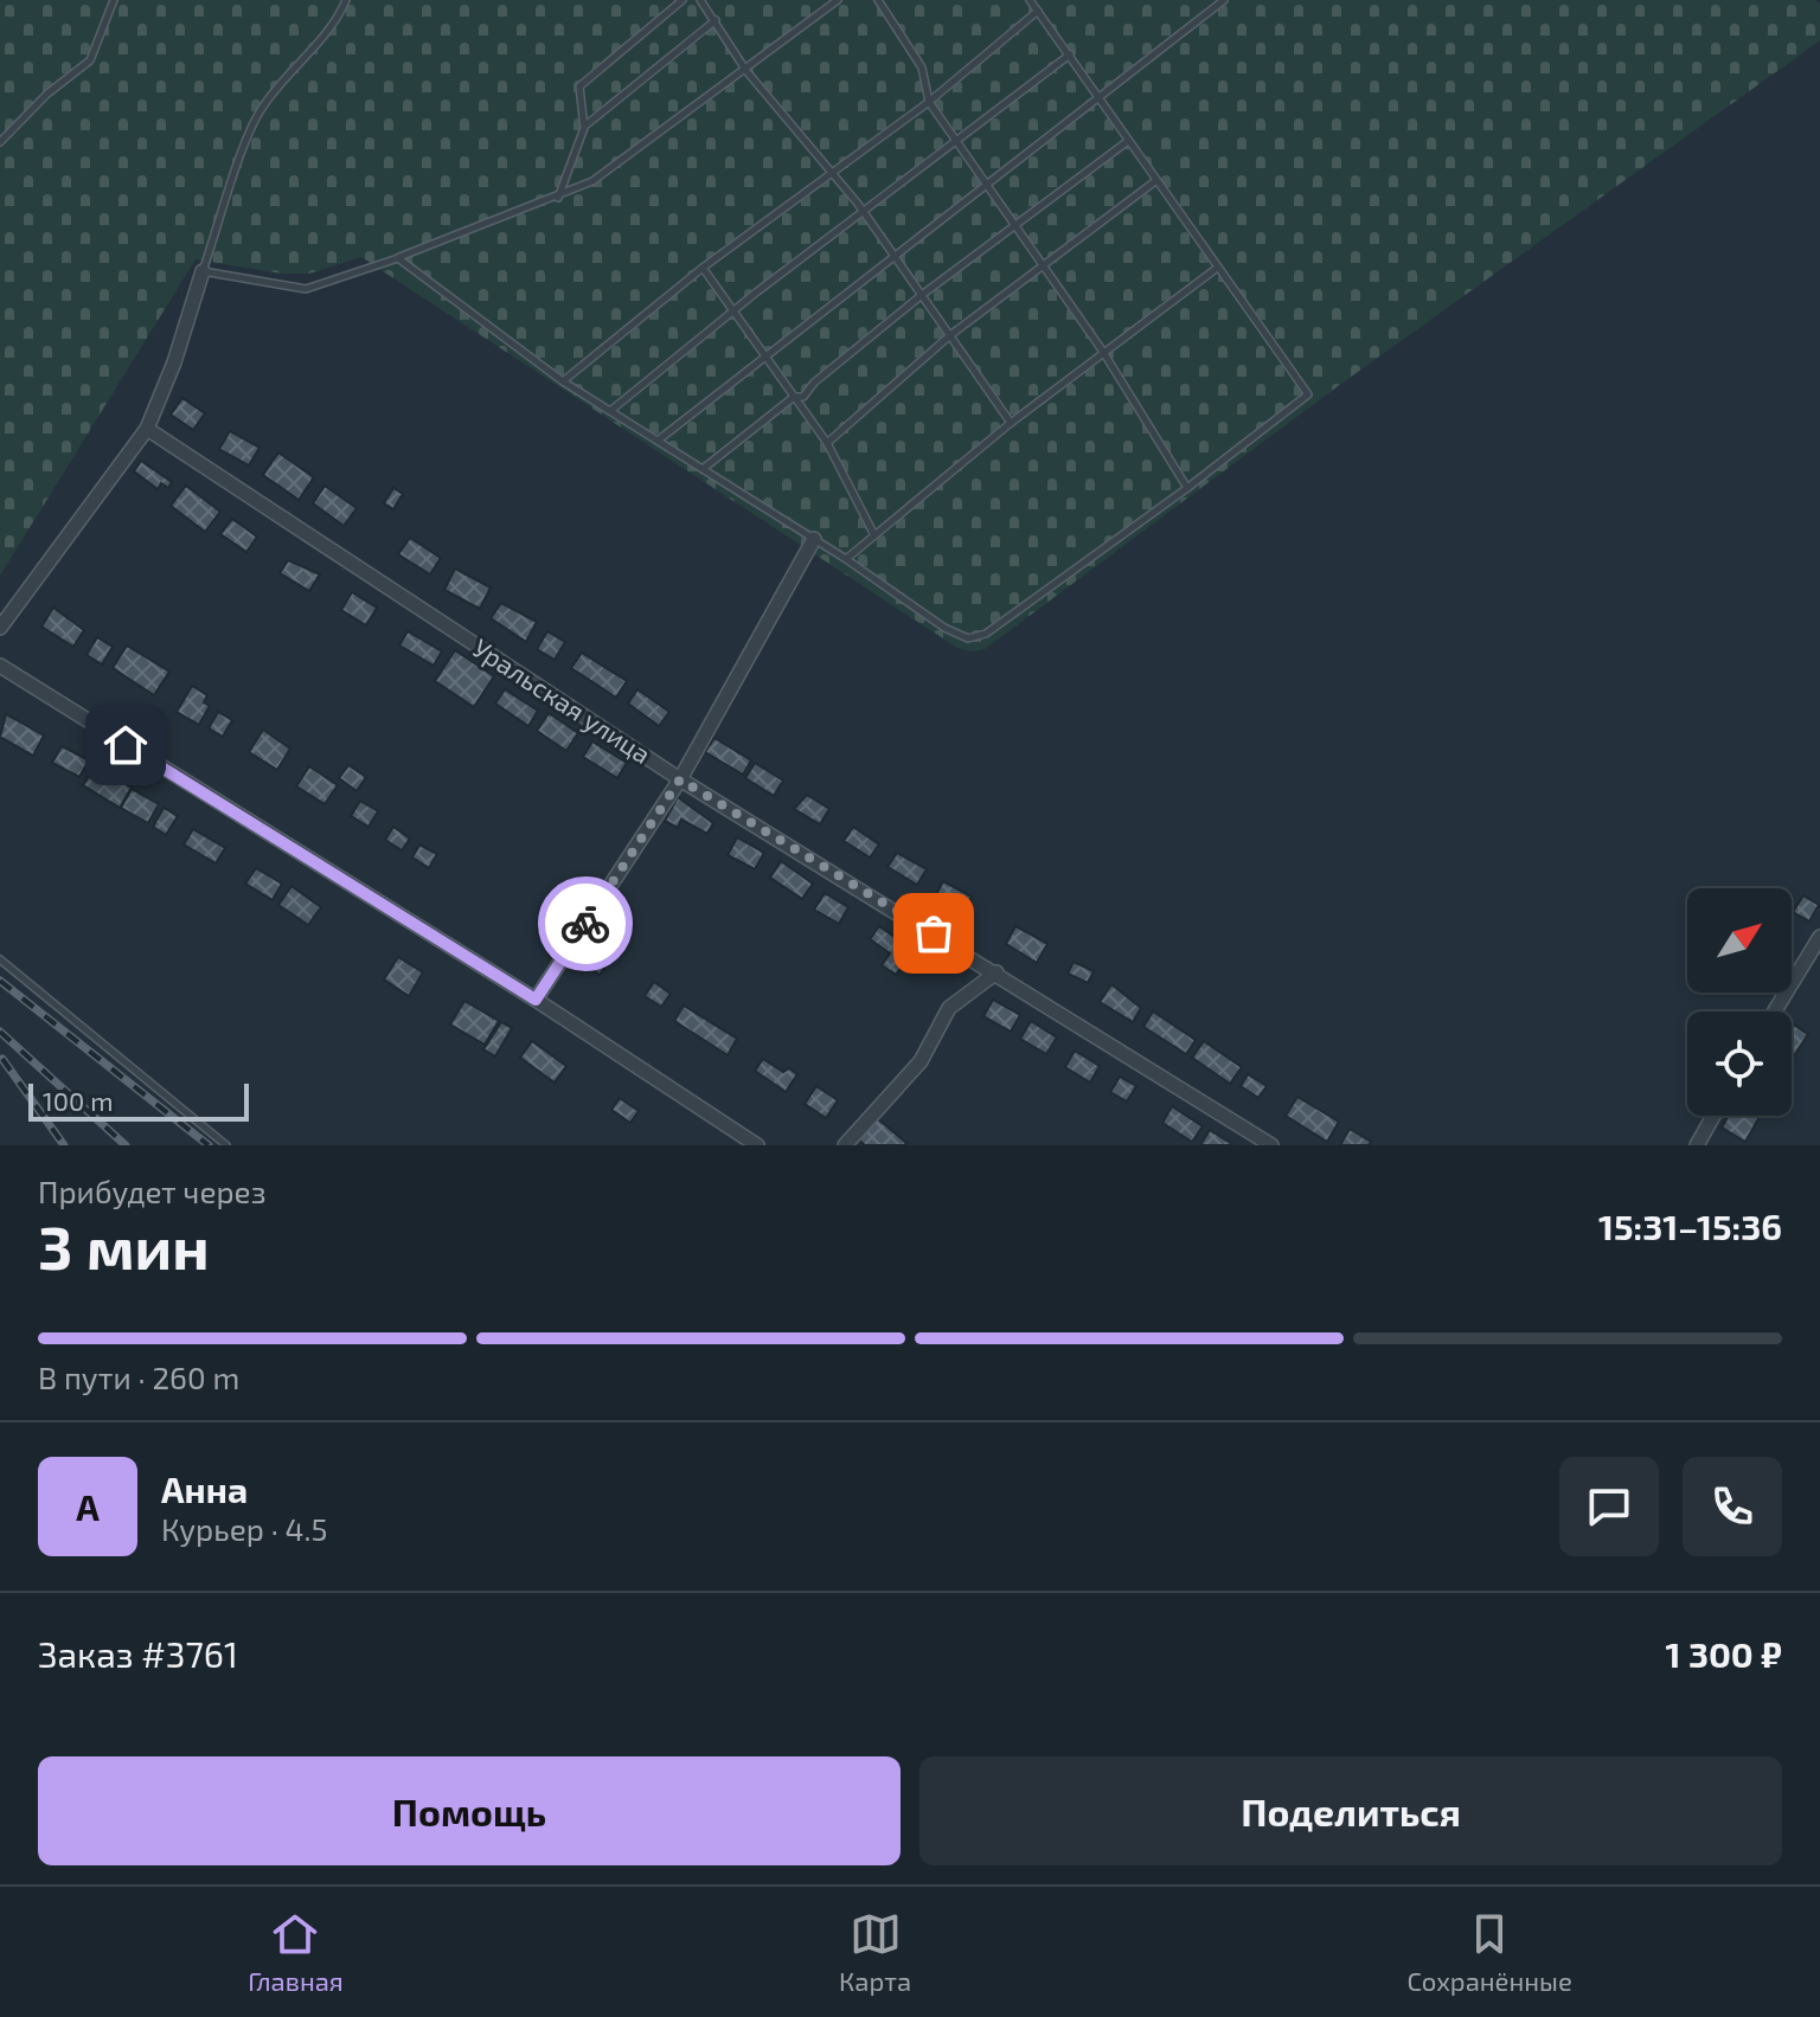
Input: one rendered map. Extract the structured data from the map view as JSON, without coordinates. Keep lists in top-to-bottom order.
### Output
{
  "streets": {
    "street": ["Уральская улица"]
  },
  "scale_bar": "100 m",
  "north": "top right",
  "page": {
    "scale": "100 m",
    "heading": ["3 мин", "Прибудет через", "15:31–15:36"],
    "panel": [
      "Анна",
      "Курьер · 4.5",
      "Заказ #3761",
      "1 300 ₽"
    ],
    "bar": "В пути · 260 m",
    "round": "А",
    "buttons": ["Помощь", "Поделиться"],
    "tabs": ["Главная", "Карта", "Сохранённые"]
  }
}
